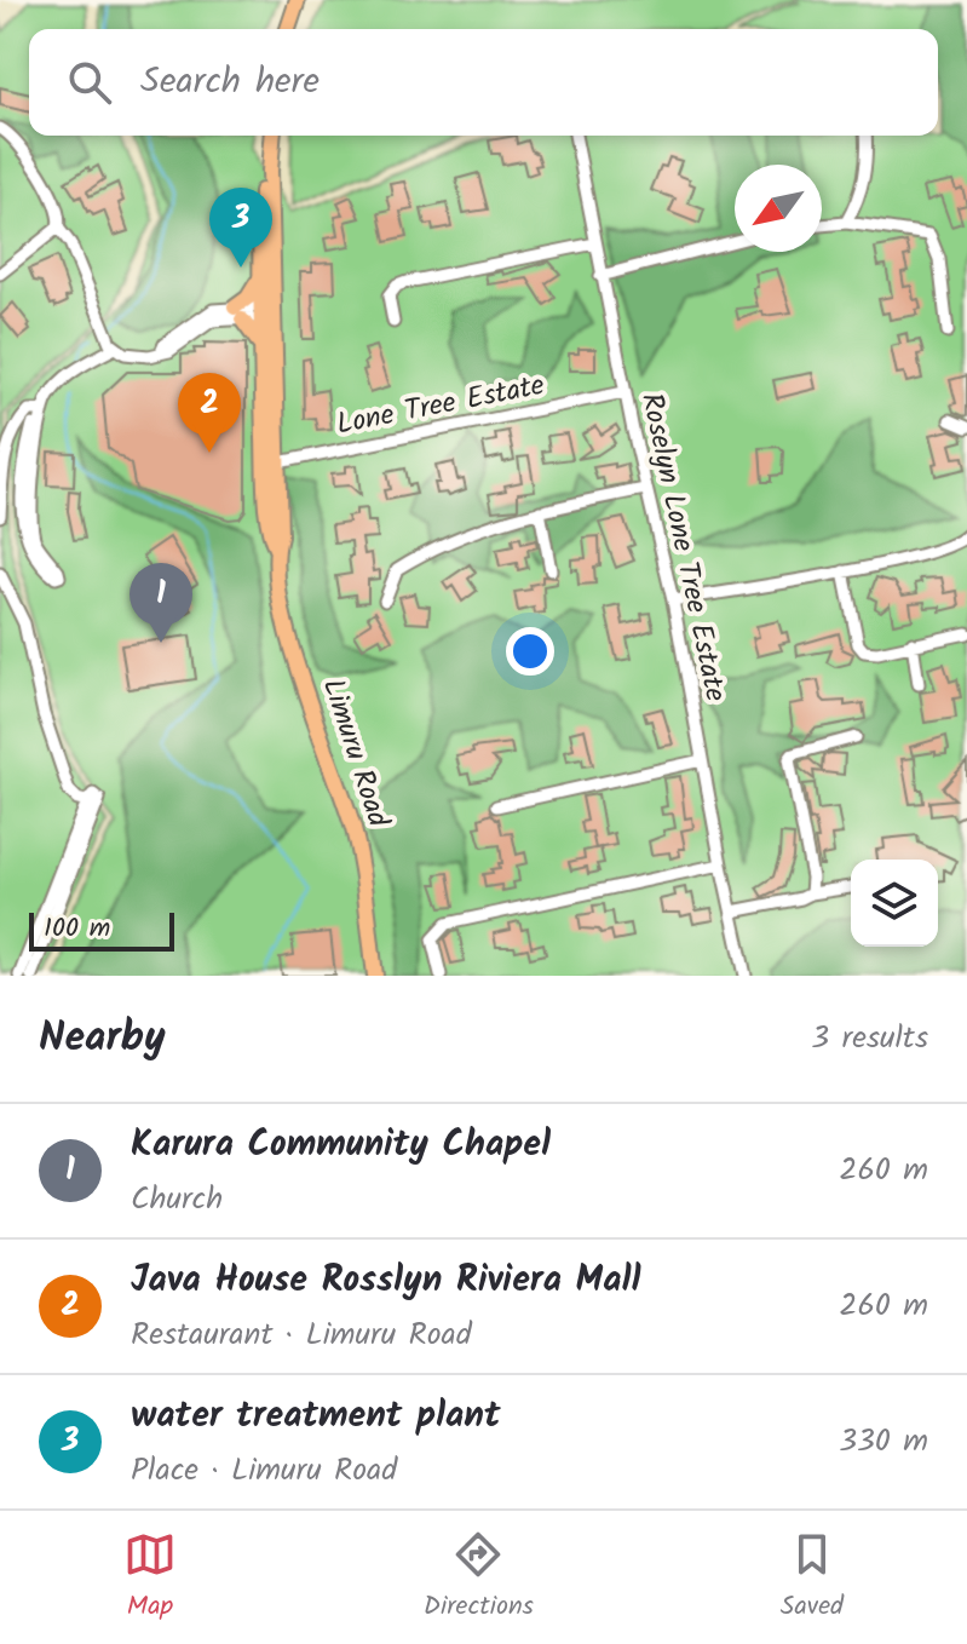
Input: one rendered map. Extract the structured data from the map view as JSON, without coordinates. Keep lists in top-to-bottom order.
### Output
{
  "streets": {
    "main road": ["Limuru Road"],
    "street": ["Lone Tree Estate", "Roselyn Lone Tree Estate"]
  },
  "crossings": [
    ["Lone Tree Estate", "Roselyn Lone Tree Estate"],
    ["Lone Tree Estate", "Limuru Road"]
  ],
  "scale_bar": "100 m",
  "north": "bottom left",
  "page": {
    "search": "Search here",
    "pins": ["3", "2", "1"],
    "scale": "100 m",
    "heading": ["Nearby", "3 results"],
    "list": [
      {
        "mark": "1",
        "name": "Karura Community Chapel",
        "note": "Church",
        "value": "260 m"
      },
      {
        "mark": "2",
        "name": "Java House Rosslyn Riviera Mall",
        "note": "Restaurant · Limuru Road",
        "value": "260 m"
      },
      {
        "mark": "3",
        "name": "water treatment plant",
        "note": "Place · Limuru Road",
        "value": "330 m"
      }
    ],
    "nav": ["Map", "Directions", "Saved"]
  }
}
